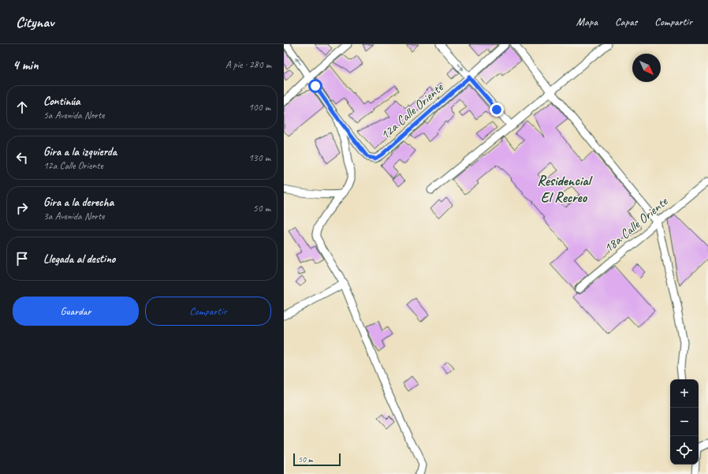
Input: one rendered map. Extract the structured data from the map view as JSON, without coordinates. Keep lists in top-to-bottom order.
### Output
{
  "streets": {
    "street": ["12a Calle Oriente", "18a Calle Oriente"]
  },
  "districts": ["Residencial El Recreo"],
  "scale_bar": "50 m",
  "north": "bottom right",
  "page": {
    "header": "Citynav",
    "nav": ["Mapa", "Capas", "Compartir"],
    "heading": ["4 min", "A pie · 280 m"],
    "list": [
      ["Continúa", "5a Avenida Norte", "100 m"],
      ["Gira a la izquierda", "12a Calle Oriente", "130 m"],
      ["Gira a la derecha", "3a Avenida Norte", "50 m"],
      "Llegada al destino"
    ],
    "buttons": ["Guardar", "Compartir"],
    "map_buttons": ["+", "−"],
    "scale": "50 m"
  }
}
